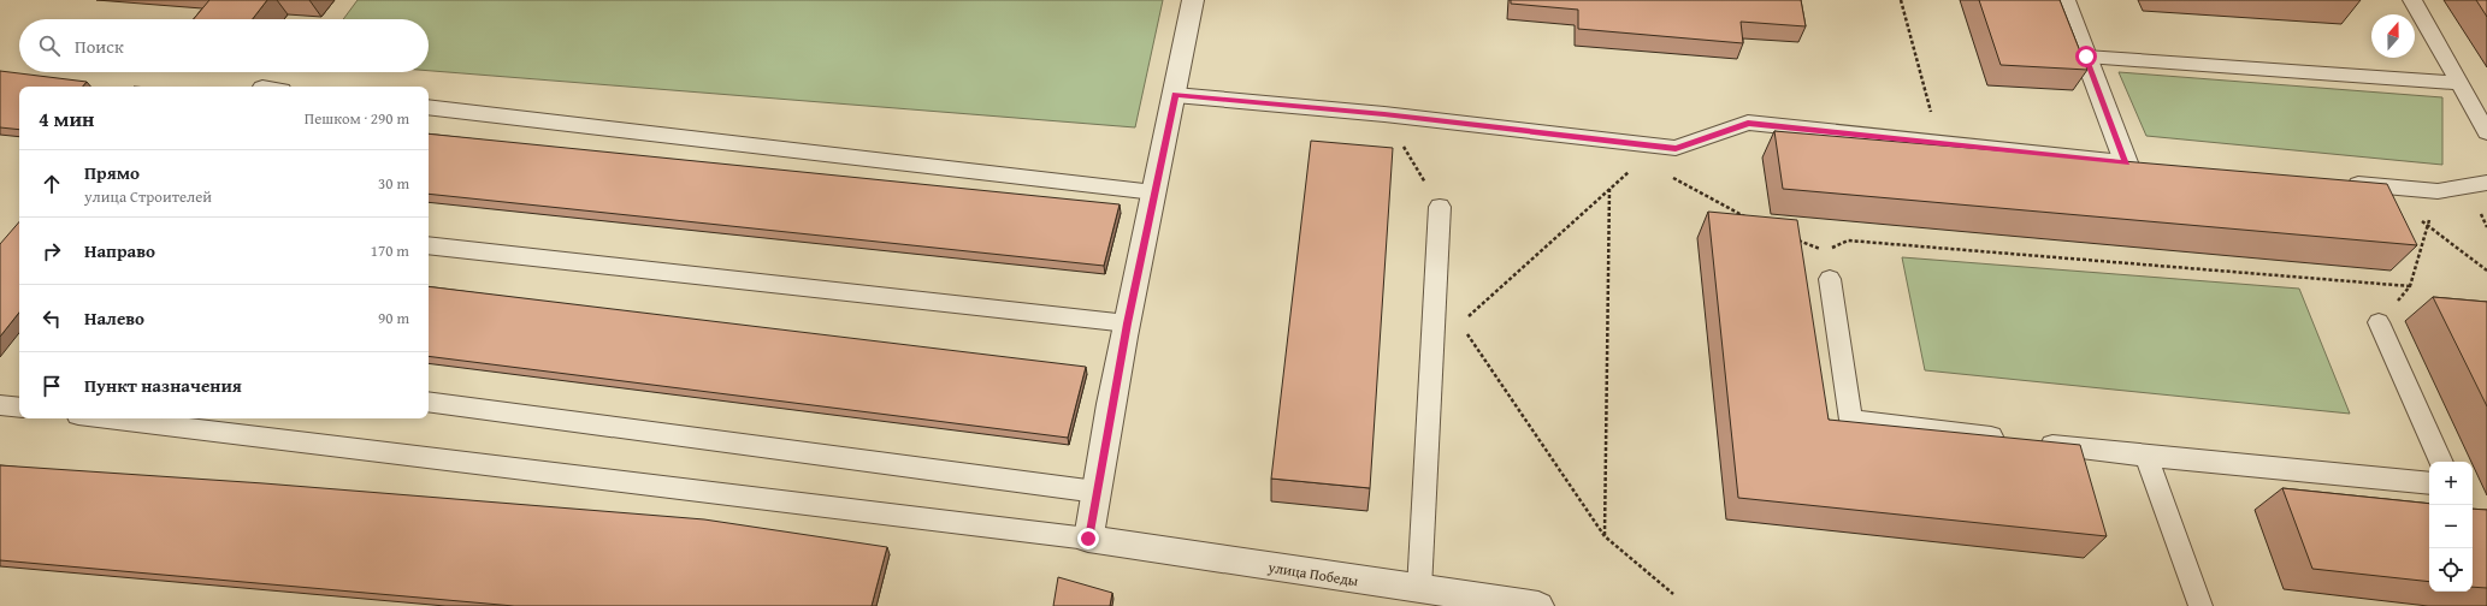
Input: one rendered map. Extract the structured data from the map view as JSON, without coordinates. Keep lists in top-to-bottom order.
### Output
{
  "streets": {
    "street": ["улица Победы"]
  },
  "north": "top",
  "page": {
    "search": "Поиск",
    "heading": ["4 мин", "Пешком · 290 m"],
    "list": [
      ["Прямо", "улица Строителей", "30 m"],
      ["Направо", "170 m"],
      ["Налево", "90 m"],
      "Пункт назначения"
    ],
    "map_buttons": ["+", "−"]
  }
}
